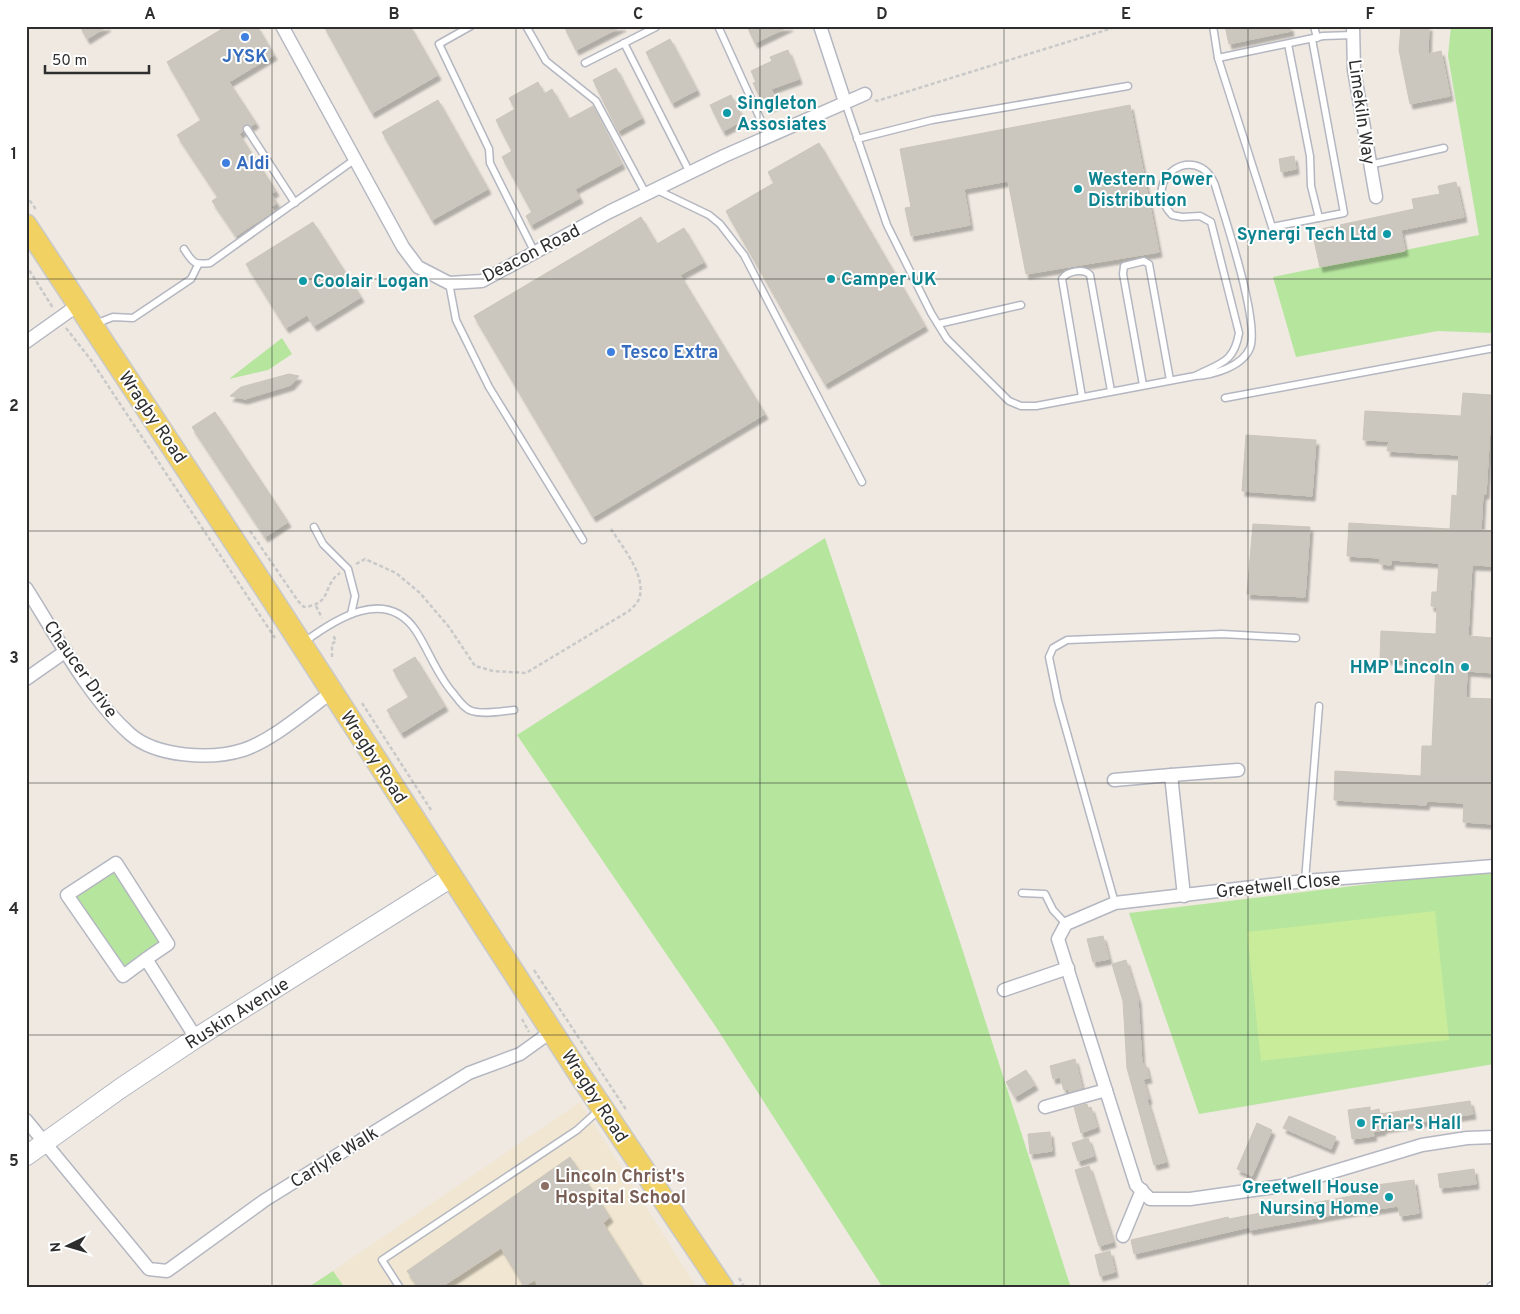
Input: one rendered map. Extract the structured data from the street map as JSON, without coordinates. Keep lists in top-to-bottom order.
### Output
{
  "streets": {
    "main road": ["Wragby Road", "Ruskin Avenue"],
    "street": [
      "Limekiln Way",
      "Deacon Road",
      "Chaucer Drive",
      "Greetwell Close",
      "Carlyle Walk"
    ]
  },
  "crossings": [
    ["Wragby Road", "Chaucer Drive"],
    ["Wragby Road", "Ruskin Avenue"],
    ["Wragby Road", "Carlyle Walk"],
    ["Ruskin Avenue", "Carlyle Walk"]
  ],
  "places": [
    "JYSK",
    "Singleton Assosiates",
    "Aldi",
    "Western Power Distribution",
    "Synergi Tech Ltd",
    "Camper UK",
    "Coolair Logan",
    "Tesco Extra",
    "HMP Lincoln",
    "Friar's Hall",
    "Lincoln Christ's Hospital School",
    "Greetwell House Nursing Home"
  ],
  "scale_bar": "50 m",
  "north": "left",
  "grid": {
    "columns": [
      "A",
      "B",
      "C",
      "D",
      "E",
      "F"
    ],
    "rows": [
      "1",
      "2",
      "3",
      "4",
      "5"
    ]
  }
}
